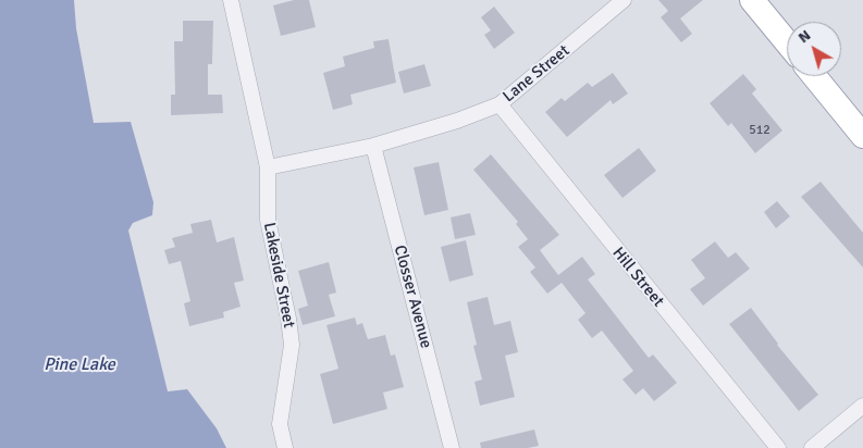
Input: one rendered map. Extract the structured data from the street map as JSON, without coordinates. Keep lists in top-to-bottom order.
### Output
{
  "streets": {
    "street": [
      "Lane Street",
      "Lakeside Street",
      "Hill Street",
      "Closser Avenue"
    ]
  },
  "crossings": [
    ["Lane Street", "Hill Street"],
    ["Lane Street", "Closser Avenue"]
  ],
  "water": ["Pine Lake"],
  "house_numbers": ["512"],
  "north": "top left"
}
